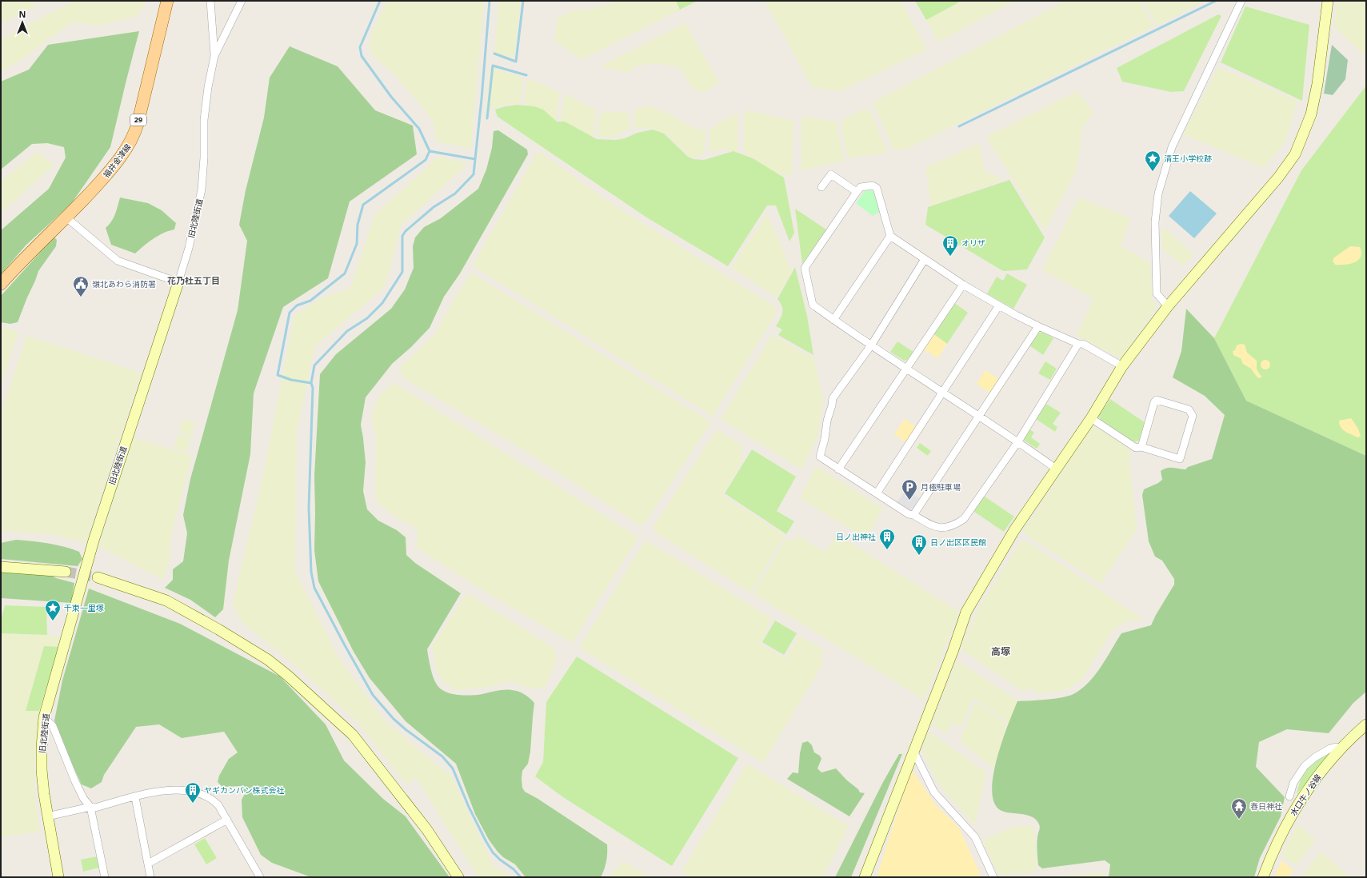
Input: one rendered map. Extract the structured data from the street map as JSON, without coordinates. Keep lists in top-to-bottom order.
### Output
{
  "streets": {
    "main road": ["29", "福井金津線"],
    "street": ["旧北陸街道", "水口牛ノ谷線"]
  },
  "districts": ["花乃杜五丁目", "高塚"],
  "places": {
    "place": ["清王小学校跡", "千束一里塚"],
    "building": [
      "オリザ",
      "日ノ出神社",
      "日ノ出区区民館",
      "ヤギカンバン株式会社"
    ],
    "public building": ["嶺北あわら消防署"],
    "parking": ["月極駐車場"],
    "temple": ["春日神社"]
  },
  "north": "top"
}
